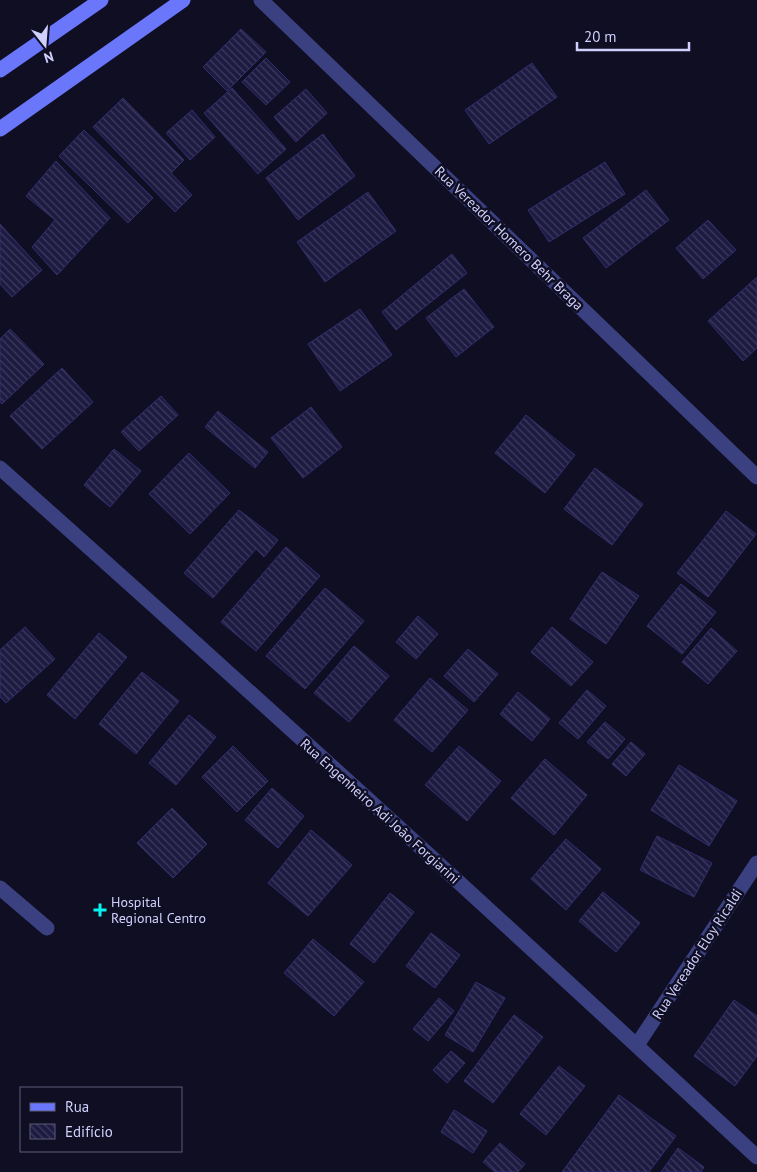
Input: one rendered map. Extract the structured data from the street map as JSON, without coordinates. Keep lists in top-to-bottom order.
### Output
{
  "streets": {
    "street": ["Rua Vereador Homero Behr Braga", "Rua Engenheiro Adi João Forgiarini", "Rua Vereador Eloy Ricaldi"]
  },
  "crossings": [
    ["Rua Engenheiro Adi João Forgiarini", "Rua Vereador Eloy Ricaldi"]
  ],
  "places": {
    "health": ["Hospital Regional Centro"]
  },
  "legend": ["Rua", "Edifício"],
  "scale_bar": "20 m",
  "north": "bottom"
}
